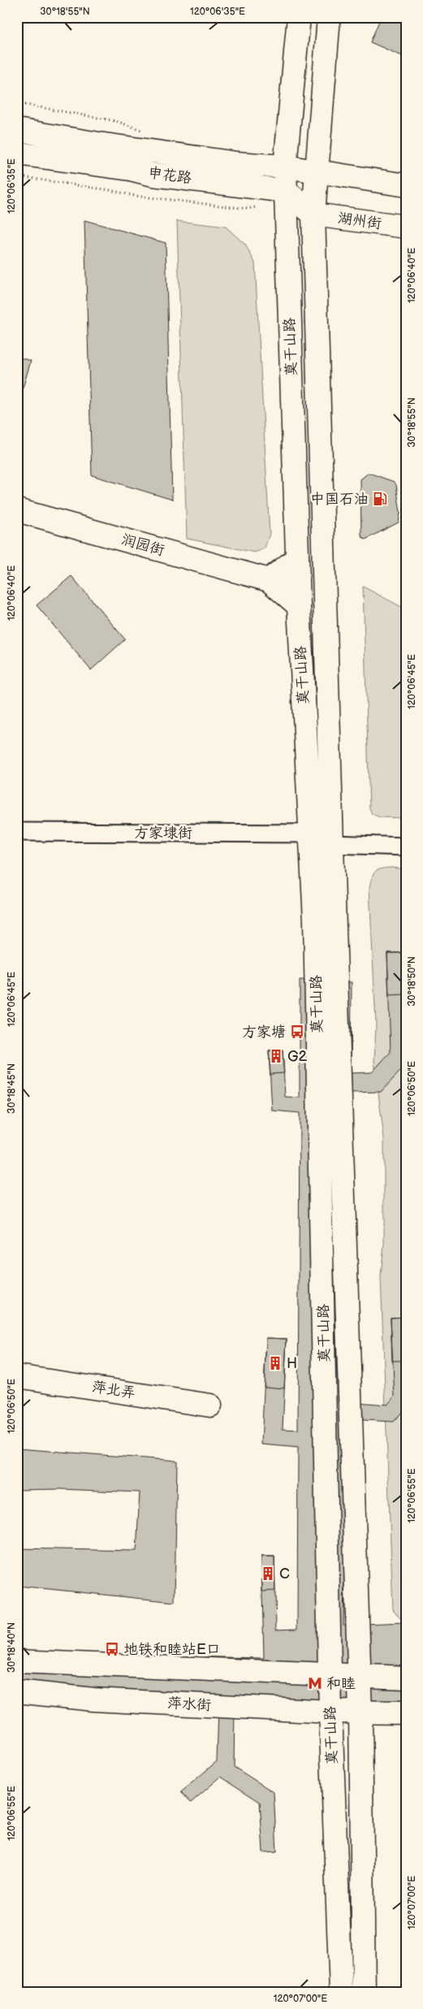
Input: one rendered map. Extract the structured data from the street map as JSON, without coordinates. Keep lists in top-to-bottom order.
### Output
{
  "streets": {
    "main road": [
      "申花路",
      "湖州街",
      "莫干山路",
      "润园街",
      "萍北弄",
      "萍水街"
    ],
    "street": ["方家埭街"]
  },
  "crossings": [
    ["申花路", "莫干山路"],
    ["湖州街", "莫干山路"],
    ["莫干山路", "润园街"],
    ["莫干山路", "方家埭街"],
    ["莫干山路", "萍水街"]
  ],
  "places": {
    "fuel station": ["中国石油"],
    "bus stop": ["方家塘", "地铁和睦站E口"],
    "building": ["G2", "H", "C"],
    "metro station": ["和睦"]
  },
  "coordinates": [
    "30°18'55\"N",
    "120°06'35\"E",
    "120°06'40\"E",
    "120°06'45\"E",
    "30°18'50\"N",
    "30°18'45\"N",
    "120°06'50\"E",
    "120°06'55\"E",
    "30°18'40\"N",
    "120°07'00\"E"
  ]
}
